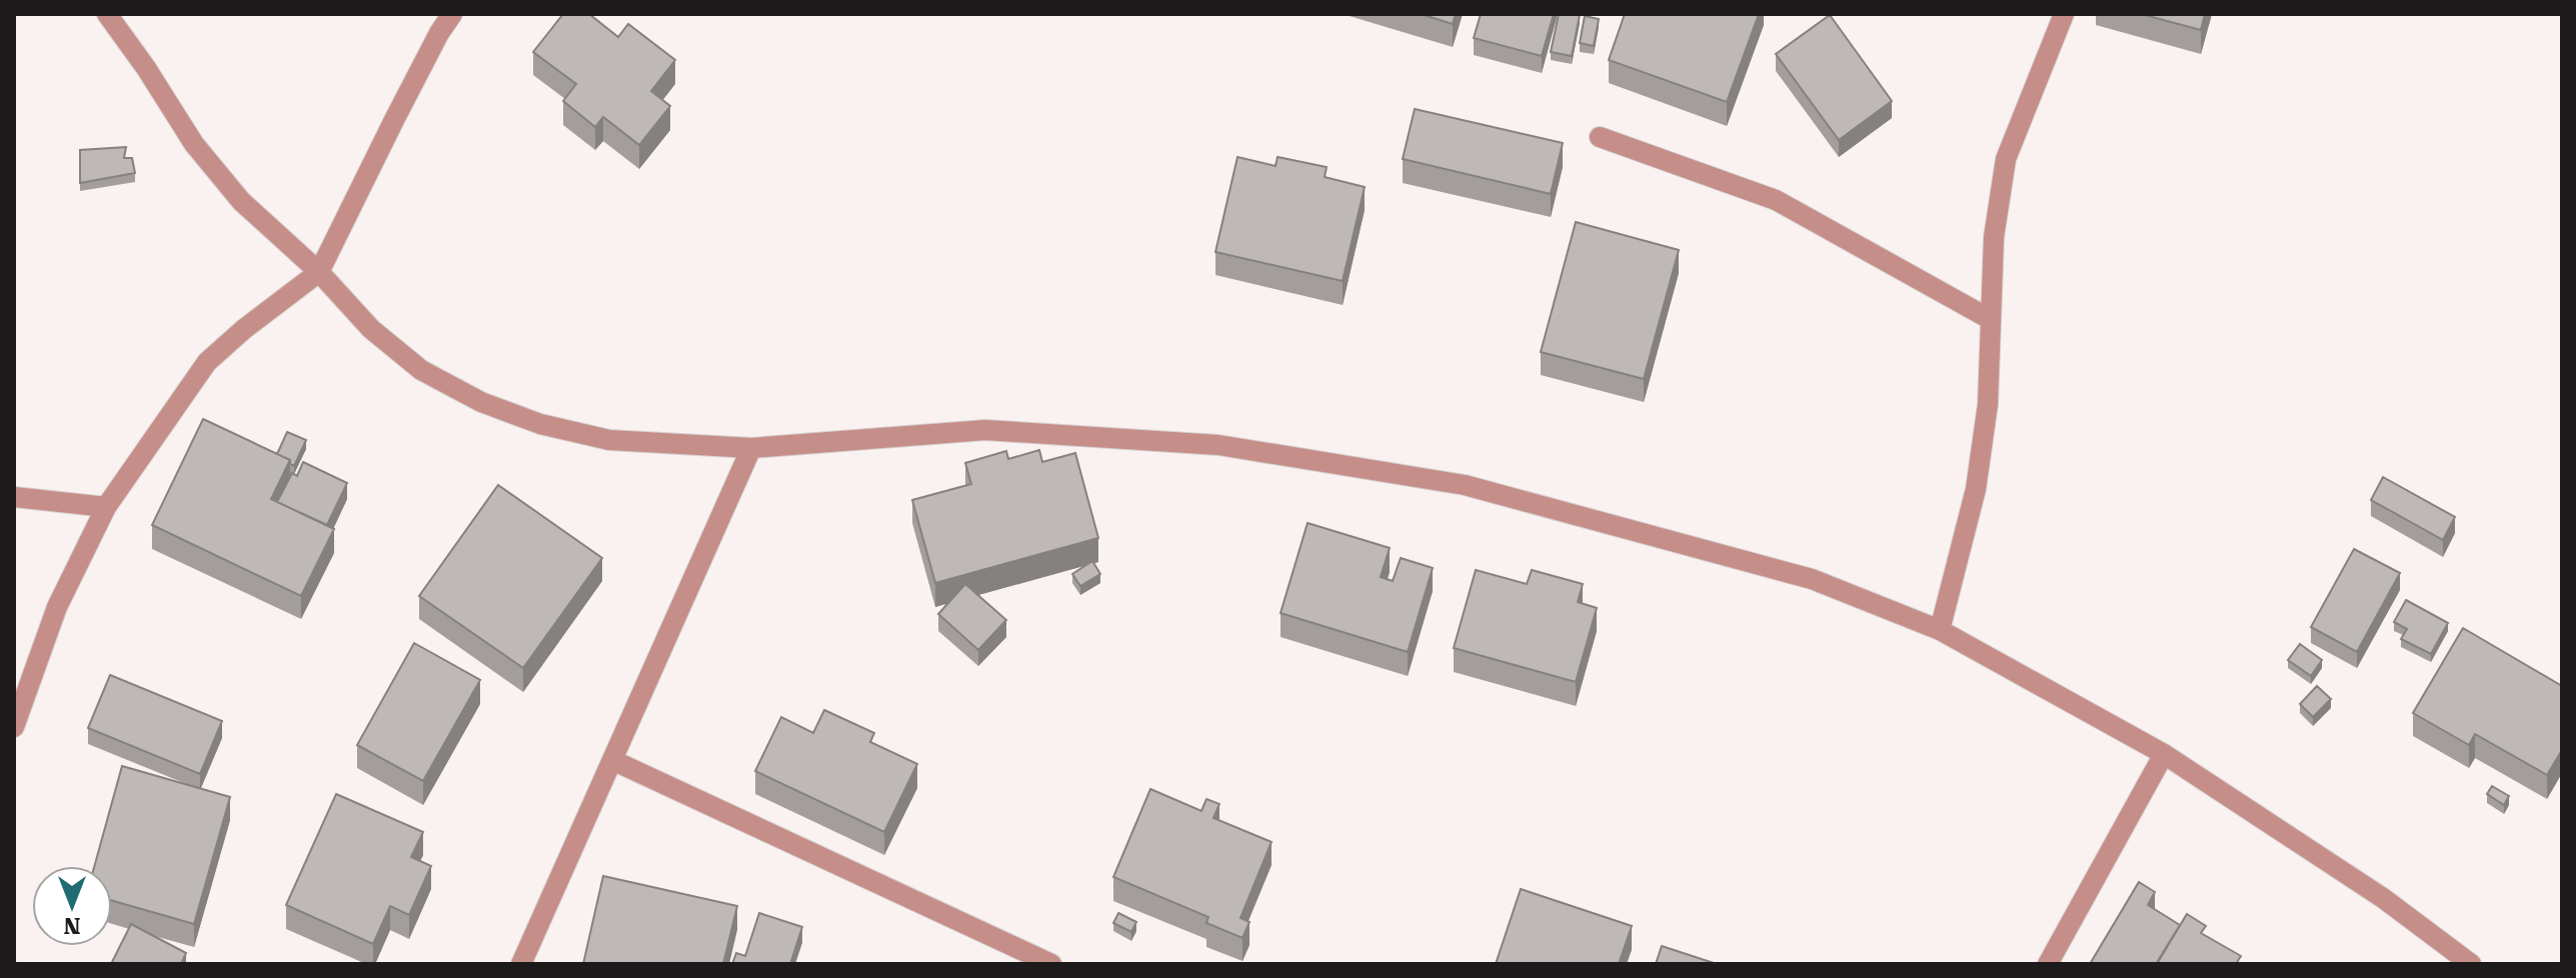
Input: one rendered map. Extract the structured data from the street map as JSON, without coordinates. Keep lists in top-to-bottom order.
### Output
{
  "north": "bottom"
}
